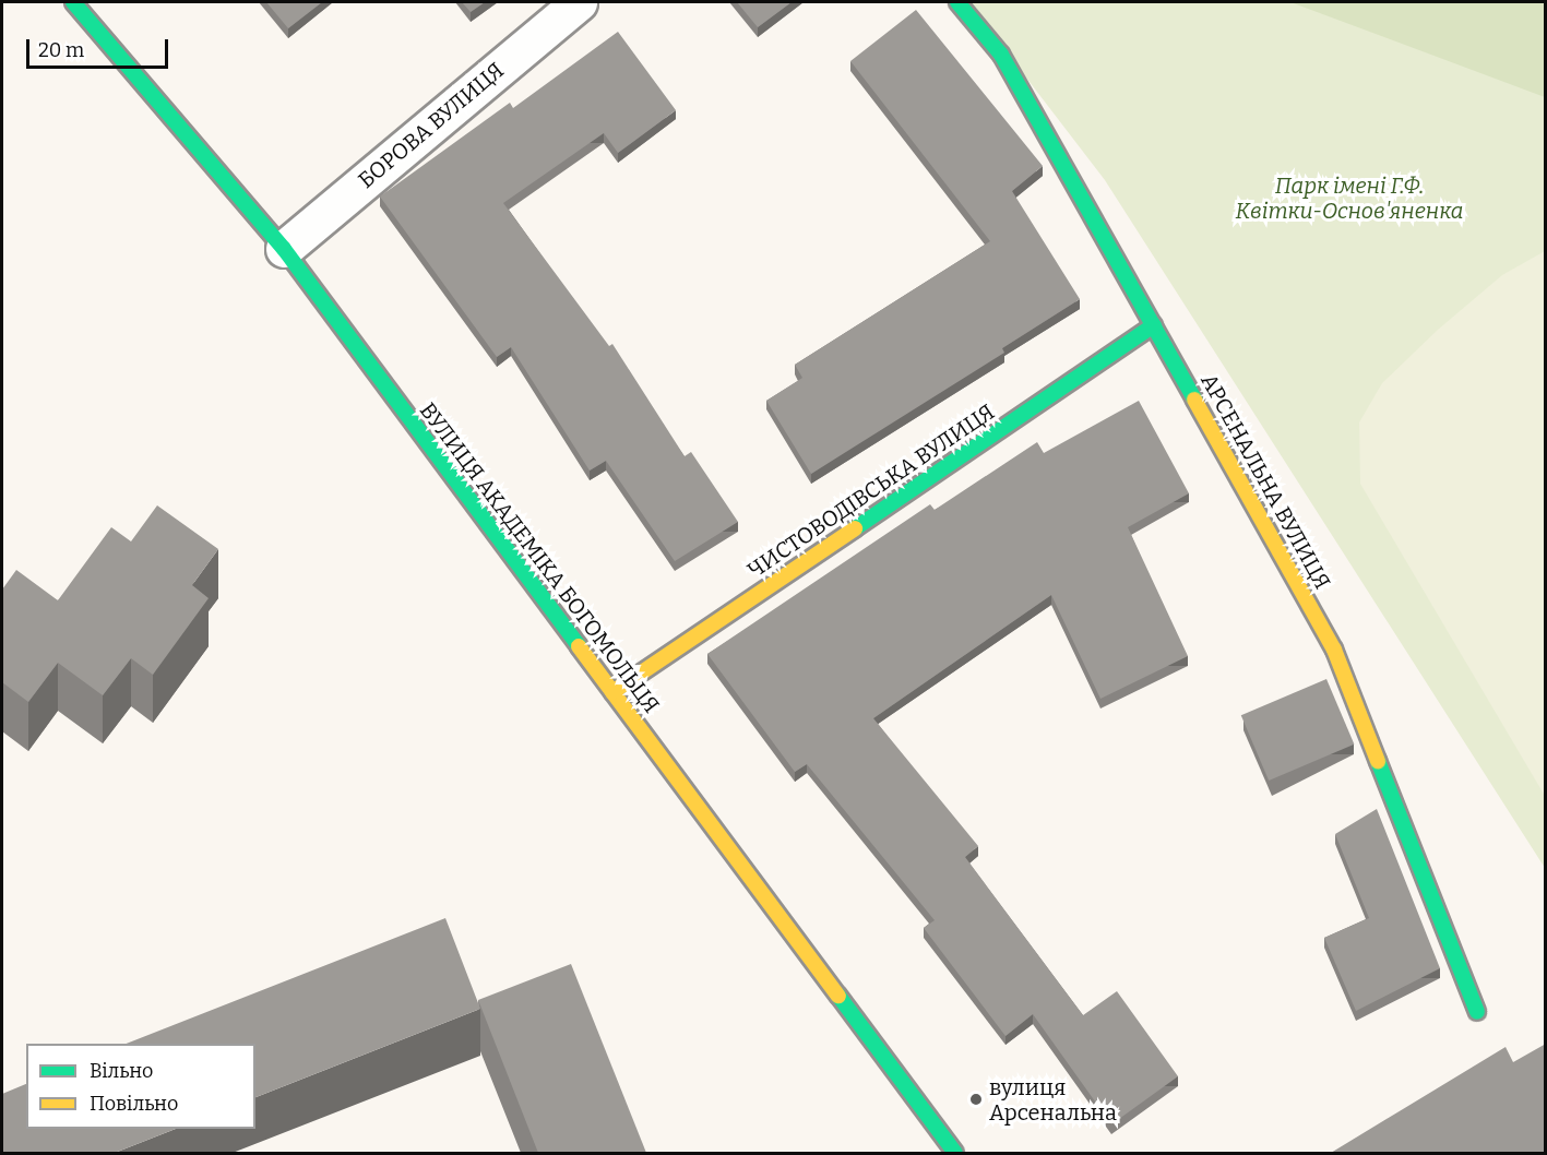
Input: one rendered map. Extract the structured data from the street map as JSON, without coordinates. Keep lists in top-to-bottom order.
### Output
{
  "streets": {
    "street": [
      "БОРОВА ВУЛИЦЯ",
      "АРСЕНАЛЬНА ВУЛИЦЯ",
      "ЧИСТОВОДІВСЬКА ВУЛИЦЯ",
      "ВУЛИЦЯ АКАДЕМІКА БОГОМОЛЬЦЯ"
    ]
  },
  "crossings": [
    ["БОРОВА ВУЛИЦЯ", "ВУЛИЦЯ АКАДЕМІКА БОГОМОЛЬЦЯ"],
    ["АРСЕНАЛЬНА ВУЛИЦЯ", "ЧИСТОВОДІВСЬКА ВУЛИЦЯ"],
    ["ЧИСТОВОДІВСЬКА ВУЛИЦЯ", "ВУЛИЦЯ АКАДЕМІКА БОГОМОЛЬЦЯ"]
  ],
  "parks": ["Парк імені Г.Ф. Квітки-Основ'яненка"],
  "places": ["вулиця Арсенальна"],
  "legend": ["Вільно", "Повільно"],
  "scale_bar": "20 m"
}
